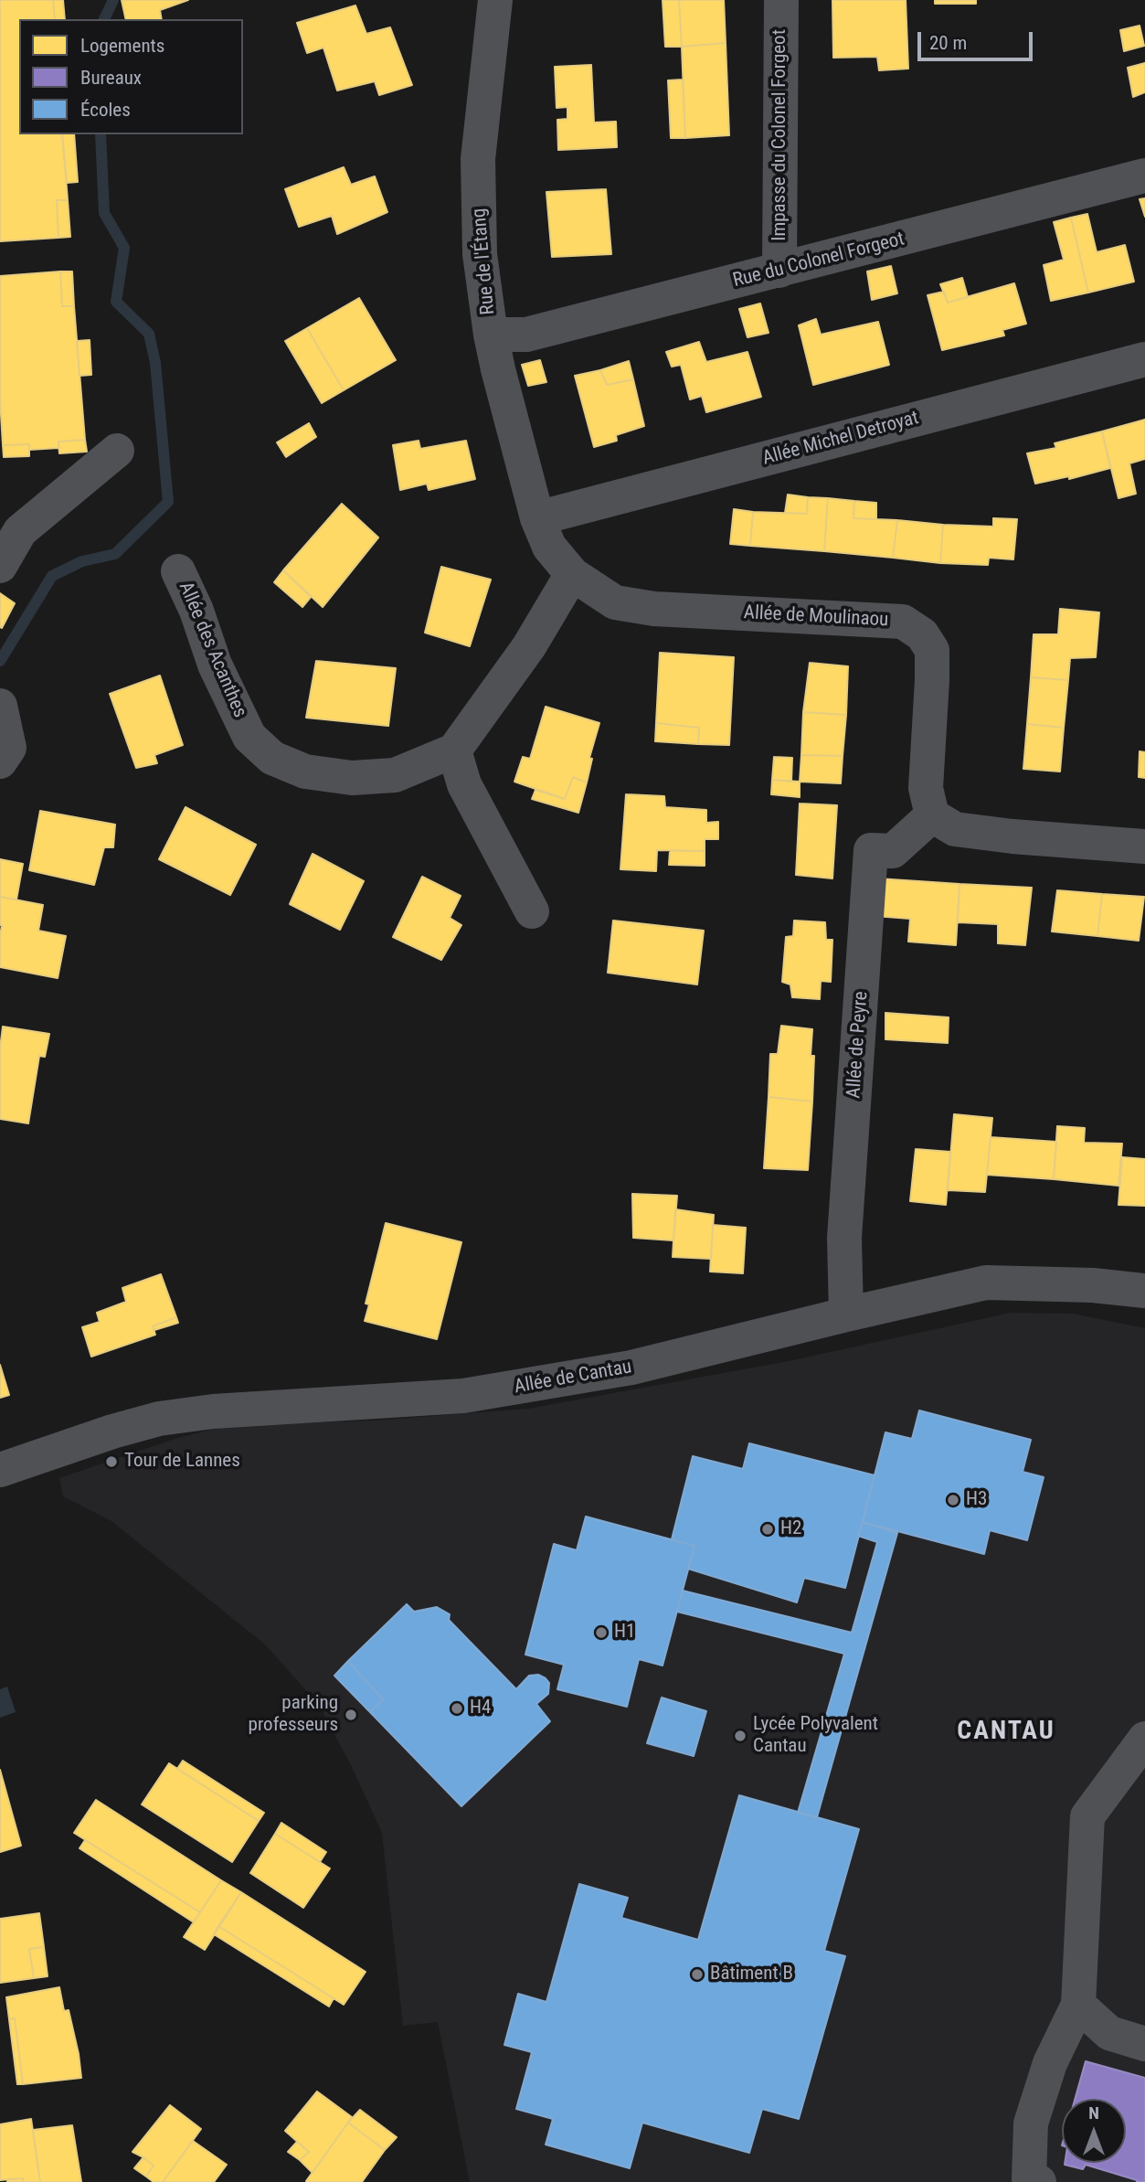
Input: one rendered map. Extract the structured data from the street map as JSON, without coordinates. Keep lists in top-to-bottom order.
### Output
{
  "streets": {
    "street": [
      "Impasse du Colonel Forgeot",
      "Rue du Colonel Forgeot",
      "Rue de l'Étang",
      "Allée Michel Detroyat",
      "Allée de Moulinaou",
      "Allée des Acanthes",
      "Allée de Peyre",
      "Allée de Cantau"
    ]
  },
  "crossings": [
    ["Impasse du Colonel Forgeot", "Rue du Colonel Forgeot"],
    ["Rue du Colonel Forgeot", "Rue de l'Étang"],
    ["Rue de l'Étang", "Allée Michel Detroyat"],
    ["Rue de l'Étang", "Allée de Moulinaou"],
    ["Allée Michel Detroyat", "Allée de Moulinaou"],
    ["Allée de Moulinaou", "Allée de Peyre"],
    ["Allée de Peyre", "Allée de Cantau"]
  ],
  "districts": ["CANTAU"],
  "places": [
    "Tour de Lannes",
    "H3",
    "H2",
    "H1",
    "H4",
    "parking professeurs",
    "Lycée Polyvalent Cantau",
    "Bâtiment B"
  ],
  "legend": ["Logements", "Bureaux", "Écoles"],
  "scale_bar": "20 m",
  "north": "top"
}
